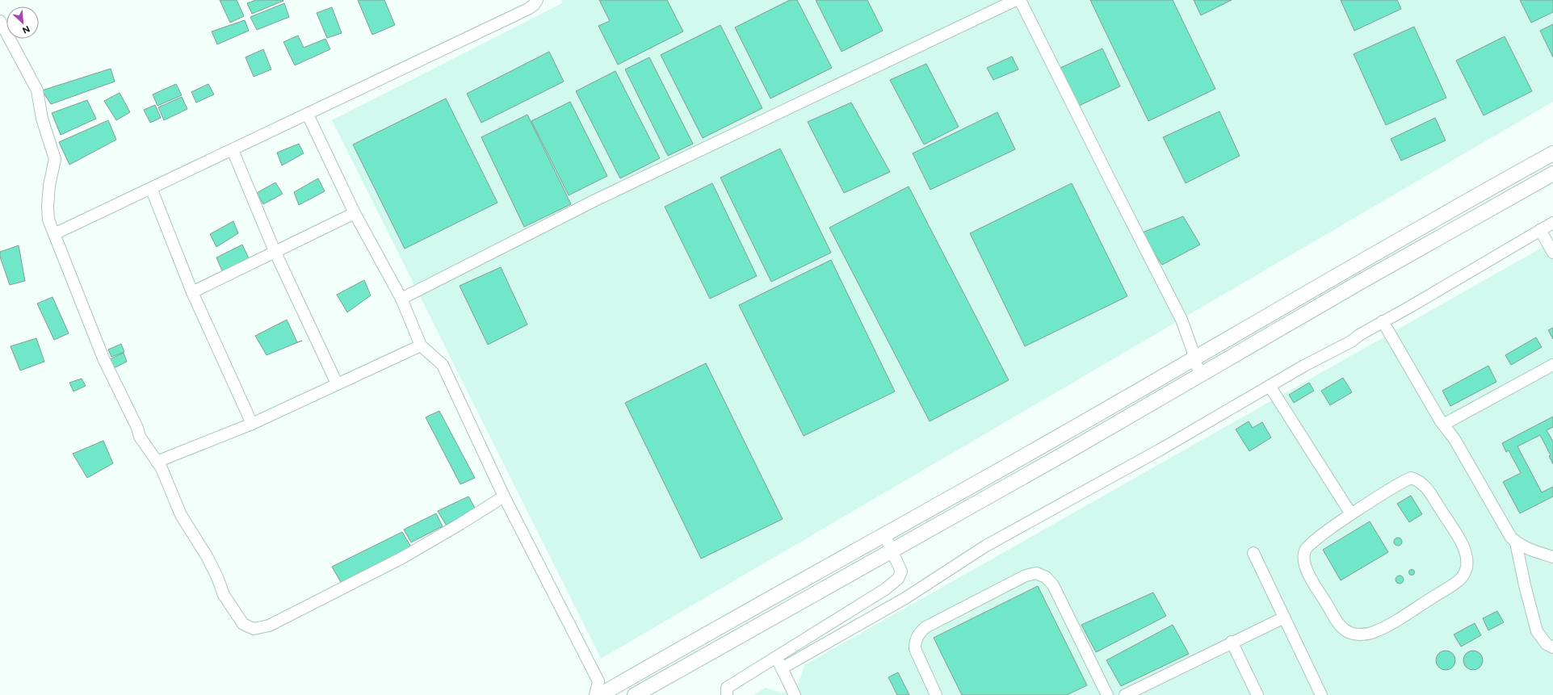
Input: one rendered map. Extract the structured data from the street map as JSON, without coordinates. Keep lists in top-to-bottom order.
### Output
{
  "north": "bottom right"
}
